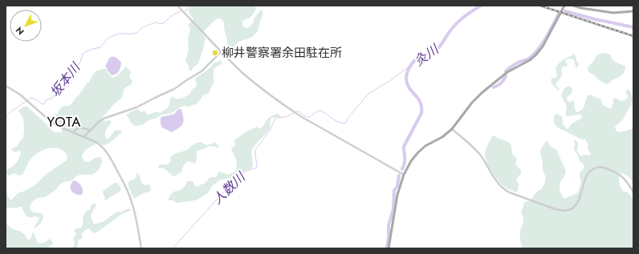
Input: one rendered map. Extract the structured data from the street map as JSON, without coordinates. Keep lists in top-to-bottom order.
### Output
{
  "districts": ["YOTA"],
  "water": ["灸川", "坂本川", "人数川"],
  "places": ["柳井警察署余田駐在所"],
  "north": "bottom left"
}
